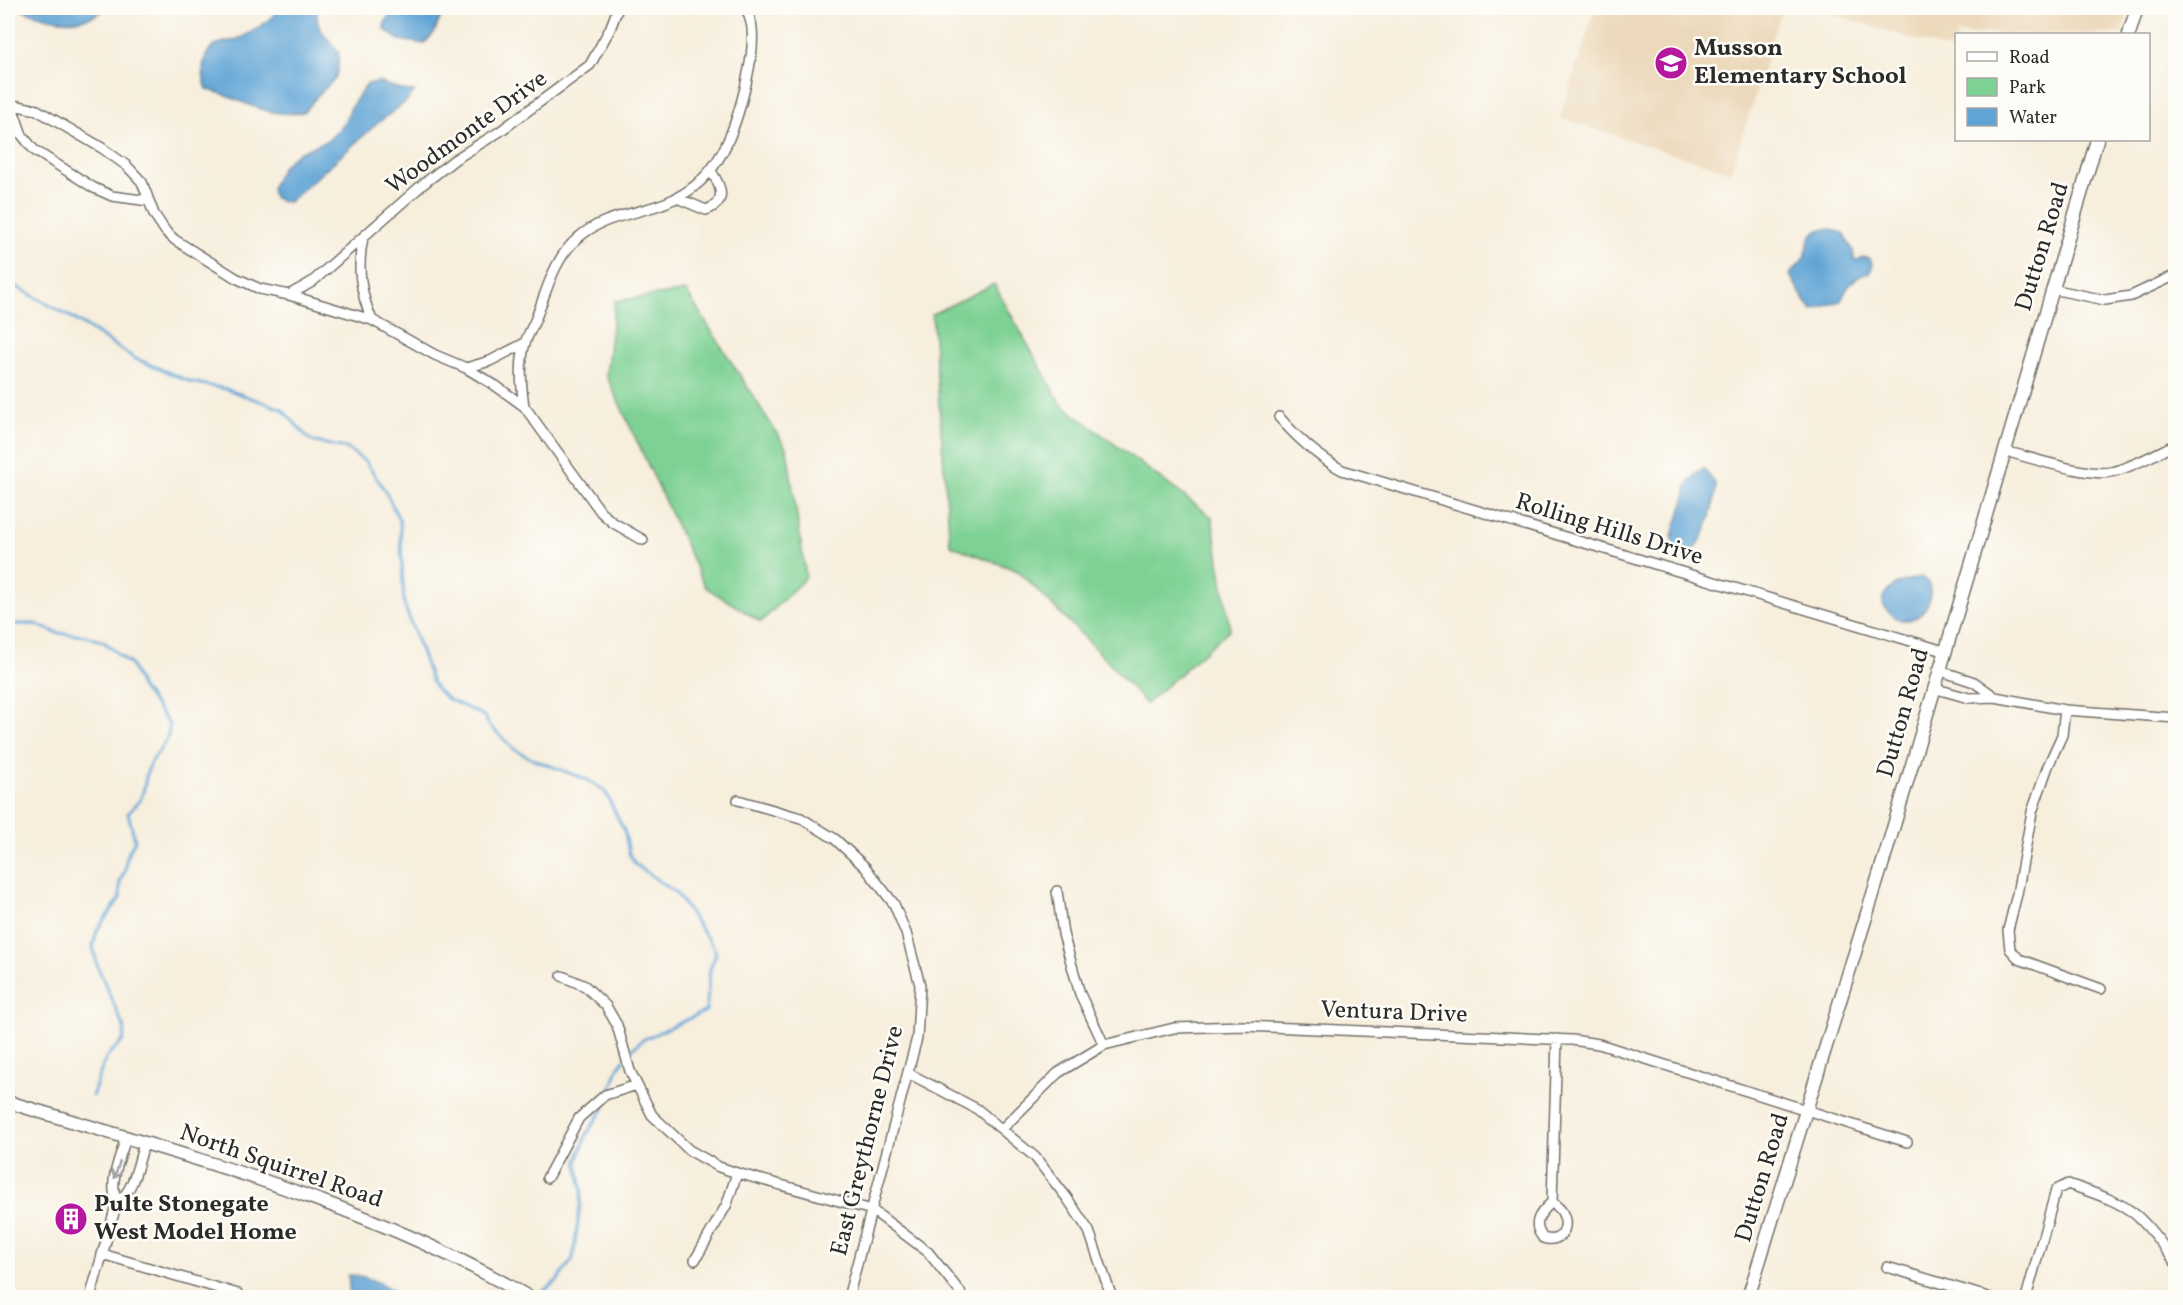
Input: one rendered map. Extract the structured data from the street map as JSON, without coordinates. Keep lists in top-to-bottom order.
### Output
{
  "streets": {
    "street": [
      "Woodmonte Drive",
      "Dutton Road",
      "Rolling Hills Drive",
      "Ventura Drive",
      "East Greythorne Drive",
      "North Squirrel Road"
    ]
  },
  "crossings": [
    ["Dutton Road", "Rolling Hills Drive"],
    ["Dutton Road", "Ventura Drive"]
  ],
  "places": {
    "school or university": ["Musson Elementary School"],
    "building": ["Pulte Stonegate West Model Home"]
  },
  "legend": ["Road", "Park", "Water"]
}
